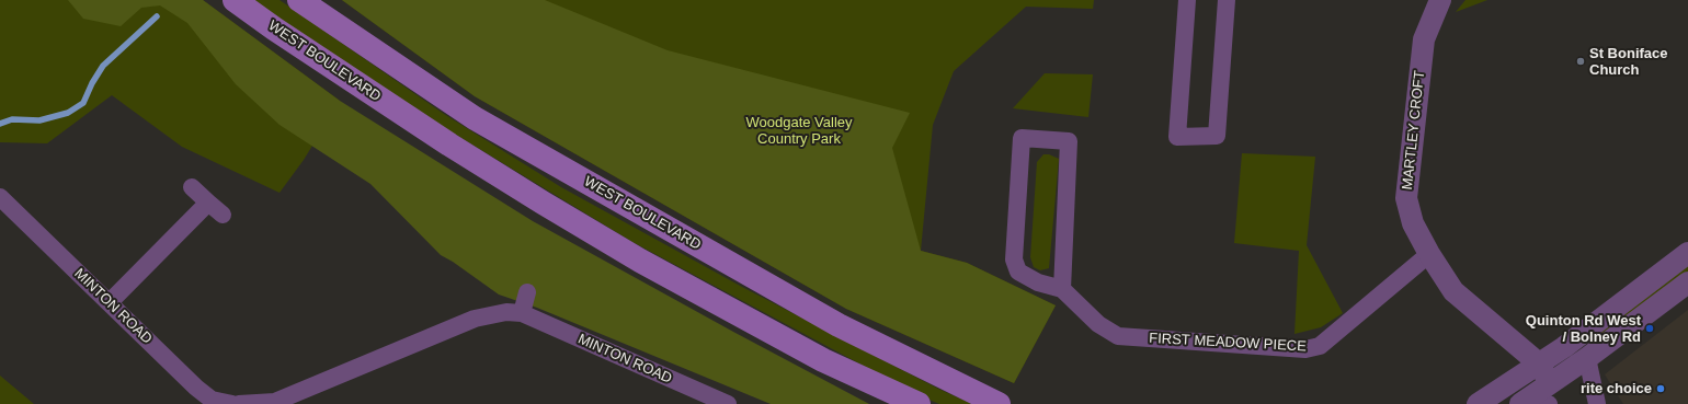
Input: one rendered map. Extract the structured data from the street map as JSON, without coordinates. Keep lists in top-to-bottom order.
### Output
{
  "streets": {
    "main road": ["WEST BOULEVARD"],
    "street": ["MARTLEY CROFT", "MINTON ROAD", "FIRST MEADOW PIECE"]
  },
  "crossings": [
    ["MARTLEY CROFT", "FIRST MEADOW PIECE"]
  ],
  "parks": ["Woodgate Valley Country Park"],
  "places": ["St Boniface Church", "Quinton Rd West / Bolney Rd", "rite choice"]
}
